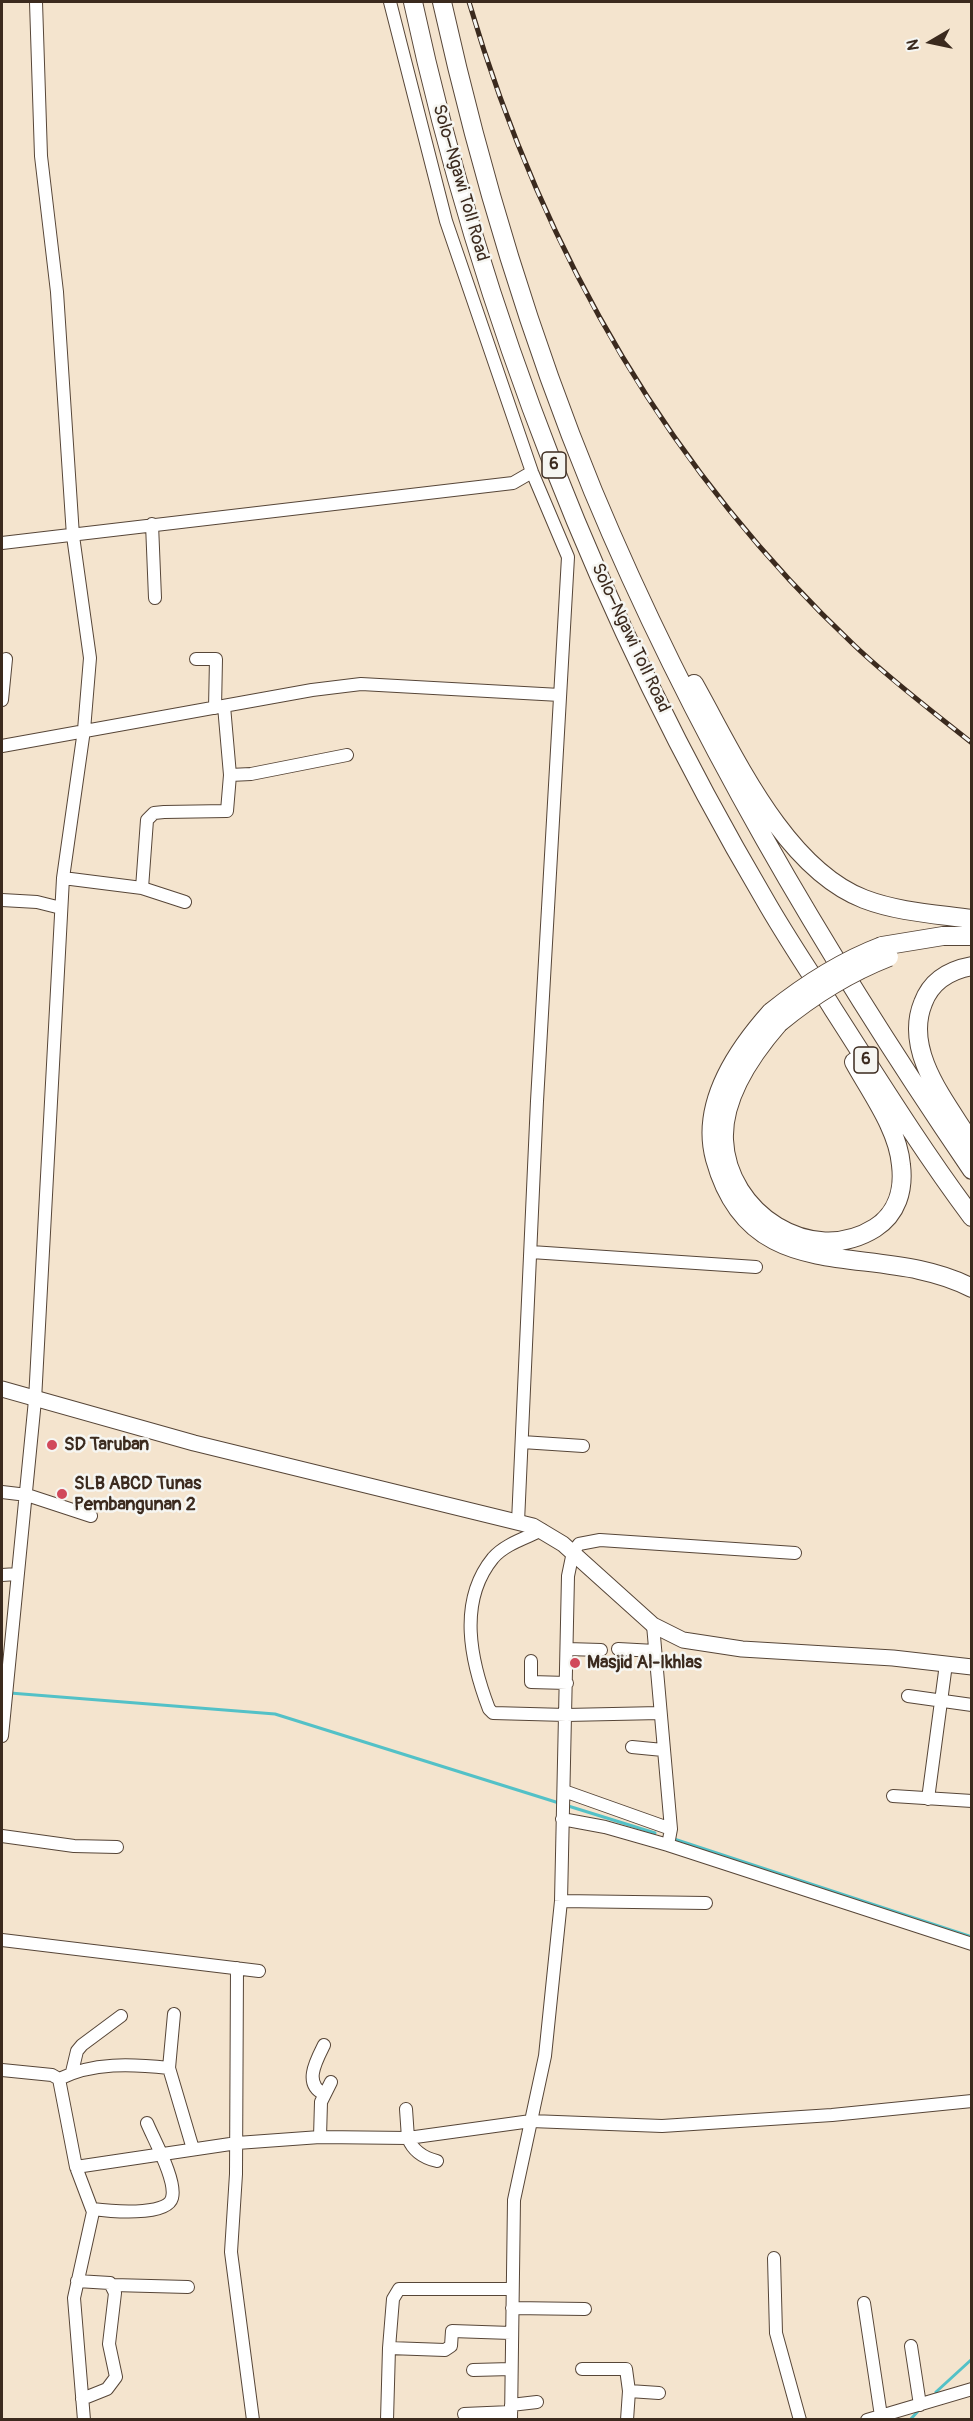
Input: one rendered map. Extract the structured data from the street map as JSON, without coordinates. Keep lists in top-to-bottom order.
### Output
{
  "streets": {
    "highway": ["Solo–Ngawi Toll Road", "6"]
  },
  "places": ["SD Taruban", "SLB ABCD Tunas Pembangunan 2", "Masjid Al-Ikhlas"],
  "north": "left"
}
